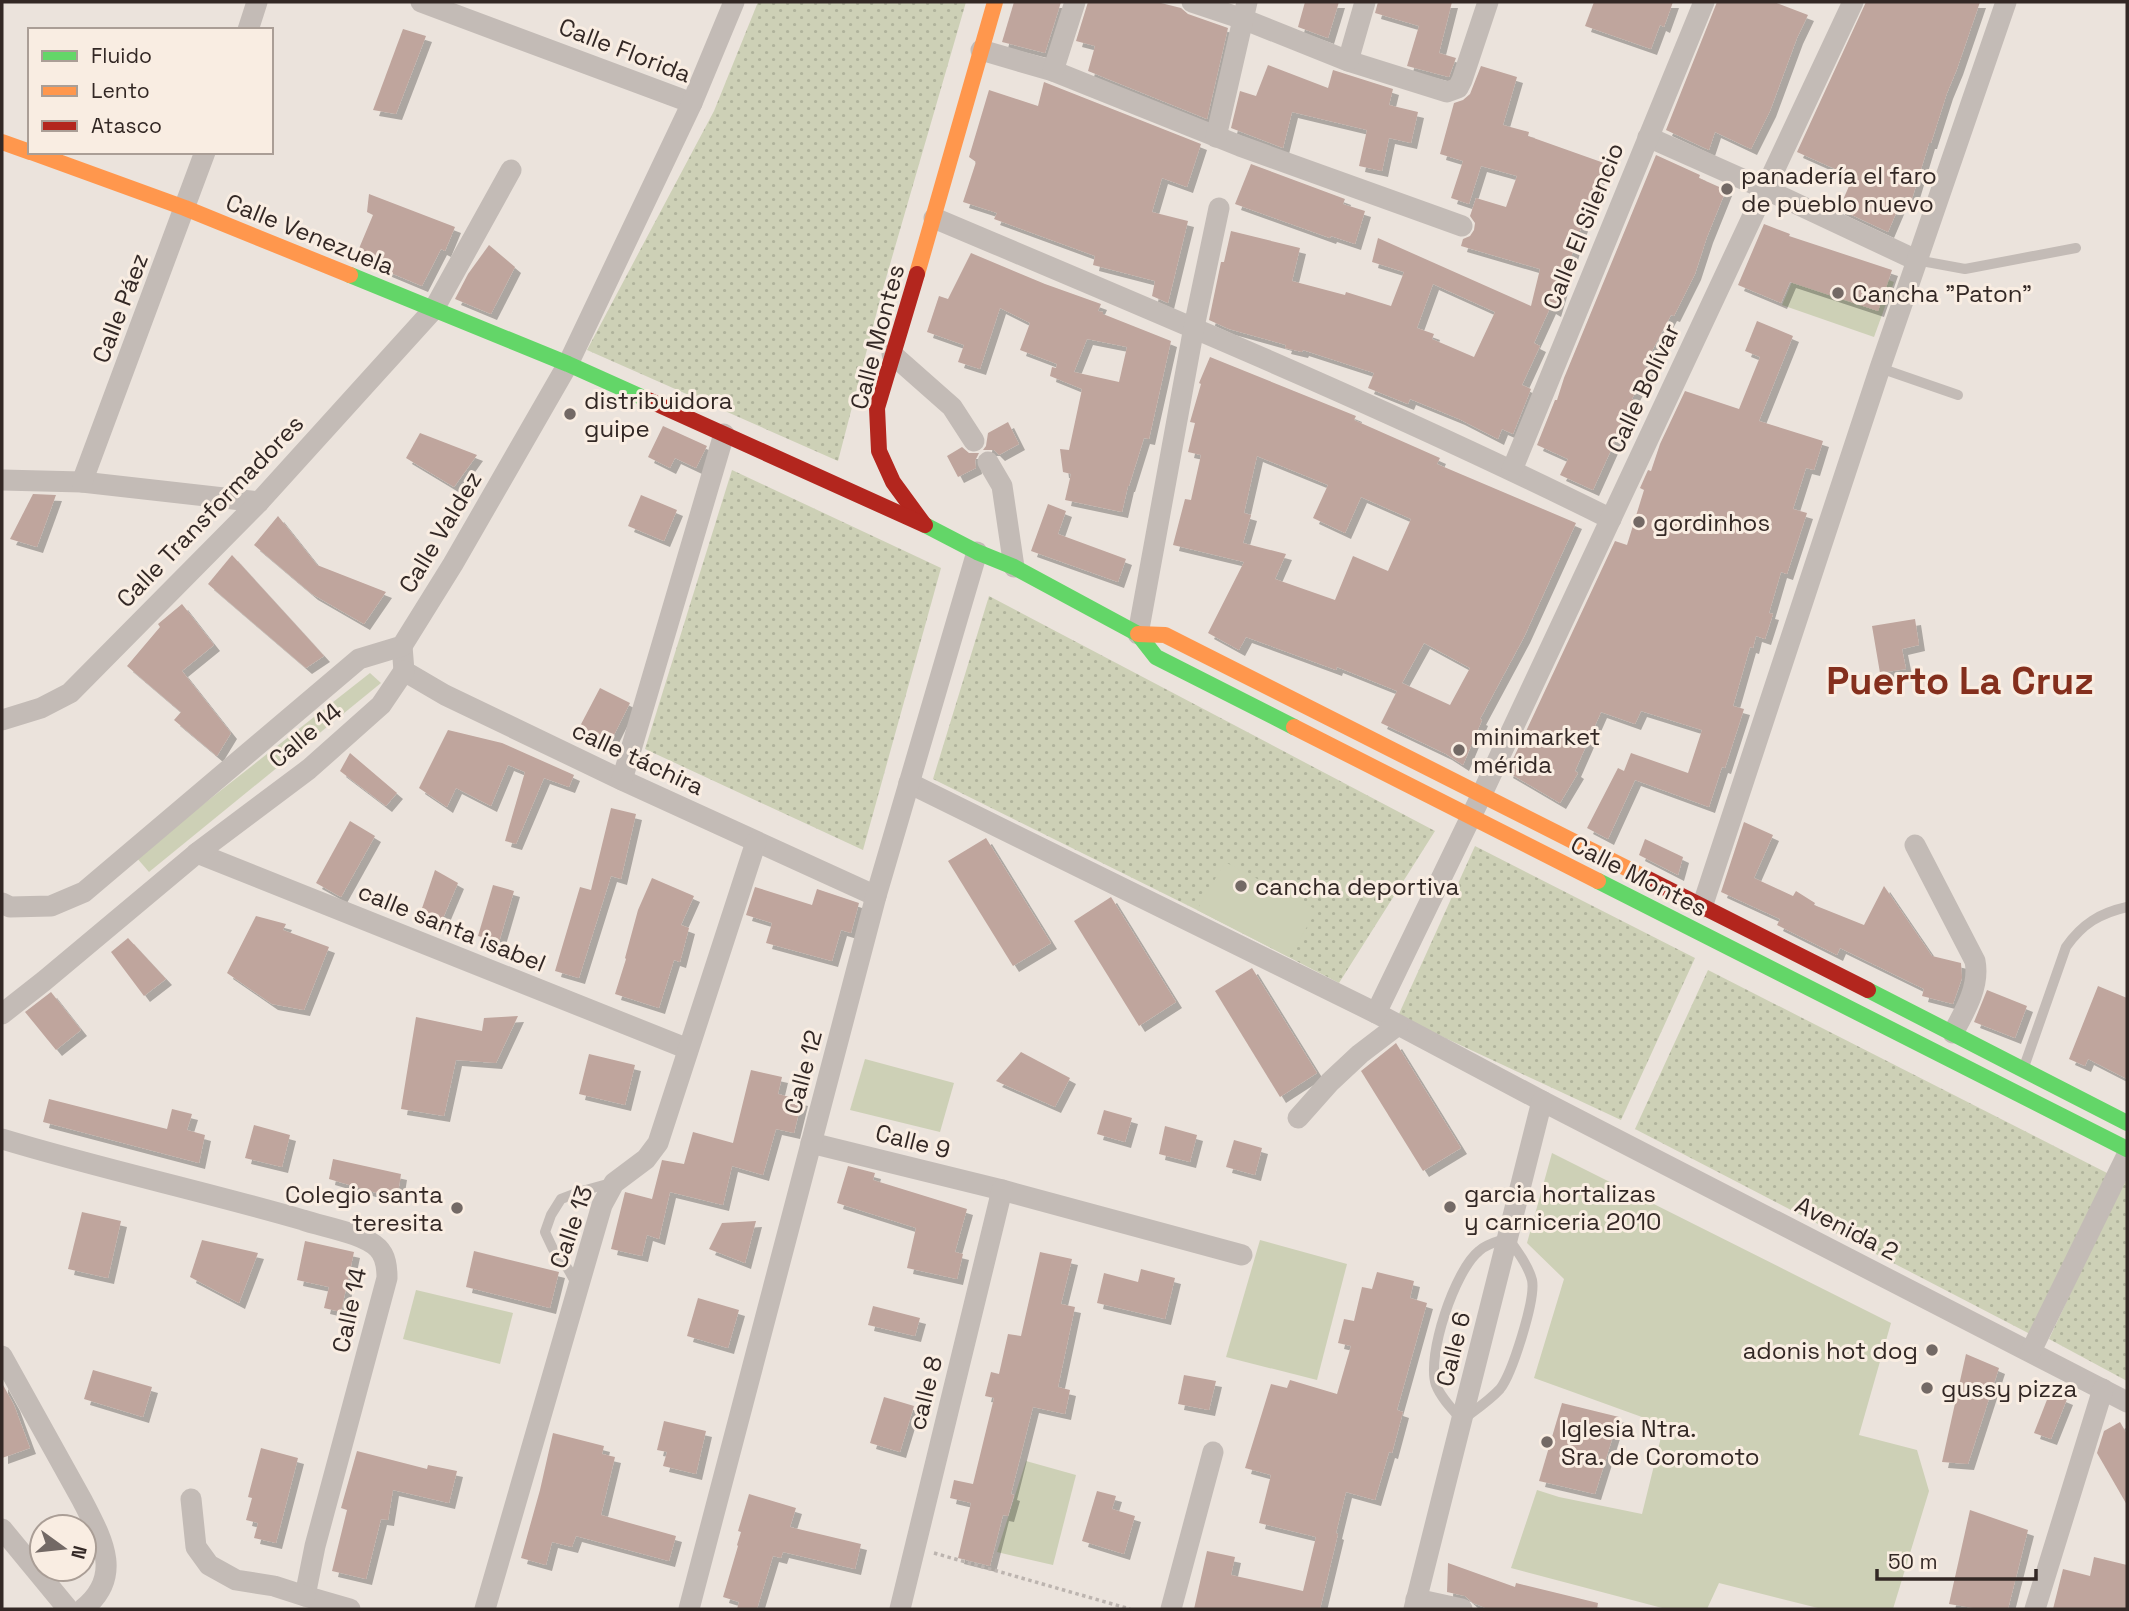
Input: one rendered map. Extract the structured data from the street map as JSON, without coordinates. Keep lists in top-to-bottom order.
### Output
{
  "streets": {
    "street": [
      "Calle Florida",
      "Calle El Silencio",
      "Calle Venezuela",
      "Calle Páez",
      "Calle Montes",
      "Calle Bolívar",
      "Calle Transformadores",
      "Calle Valdez",
      "Calle 14",
      "calle táchira",
      "calle santa isabel",
      "Calle 12",
      "Calle 9",
      "Calle 13",
      "Avenida 2",
      "Calle 6",
      "calle 8"
    ]
  },
  "crossings": [
    ["Calle Florida", "Calle Valdez"],
    ["Calle Venezuela", "Calle Páez"],
    ["Calle Venezuela", "Calle Montes"],
    ["Calle Venezuela", "Calle Transformadores"],
    ["Calle Venezuela", "Calle Valdez"],
    ["Calle Montes", "Calle Bolívar"],
    ["Calle Montes", "Calle 12"],
    ["Calle Bolívar", "Avenida 2"],
    ["Calle 14", "calle táchira"],
    ["Calle 14", "calle santa isabel"],
    ["calle táchira", "Calle 12"],
    ["calle táchira", "Calle 13"],
    ["calle santa isabel", "Calle 13"],
    ["Calle 12", "Calle 9"],
    ["Calle 12", "Avenida 2"],
    ["Calle 9", "calle 8"],
    ["Avenida 2", "Calle 6"]
  ],
  "districts": ["Puerto La Cruz"],
  "places": [
    "panadería el faro de pueblo nuevo",
    "Cancha \"Paton\"",
    "distribuidora guipe",
    "gordinhos",
    "minimarket mérida",
    "cancha deportiva",
    "garcia hortalizas y carniceria 2010",
    "Colegio santa teresita",
    "adonis hot dog",
    "gussy pizza",
    "Iglesia Ntra. Sra. de Coromoto"
  ],
  "legend": ["Fluido", "Lento", "Atasco"],
  "scale_bar": "50 m",
  "north": "right"
}
